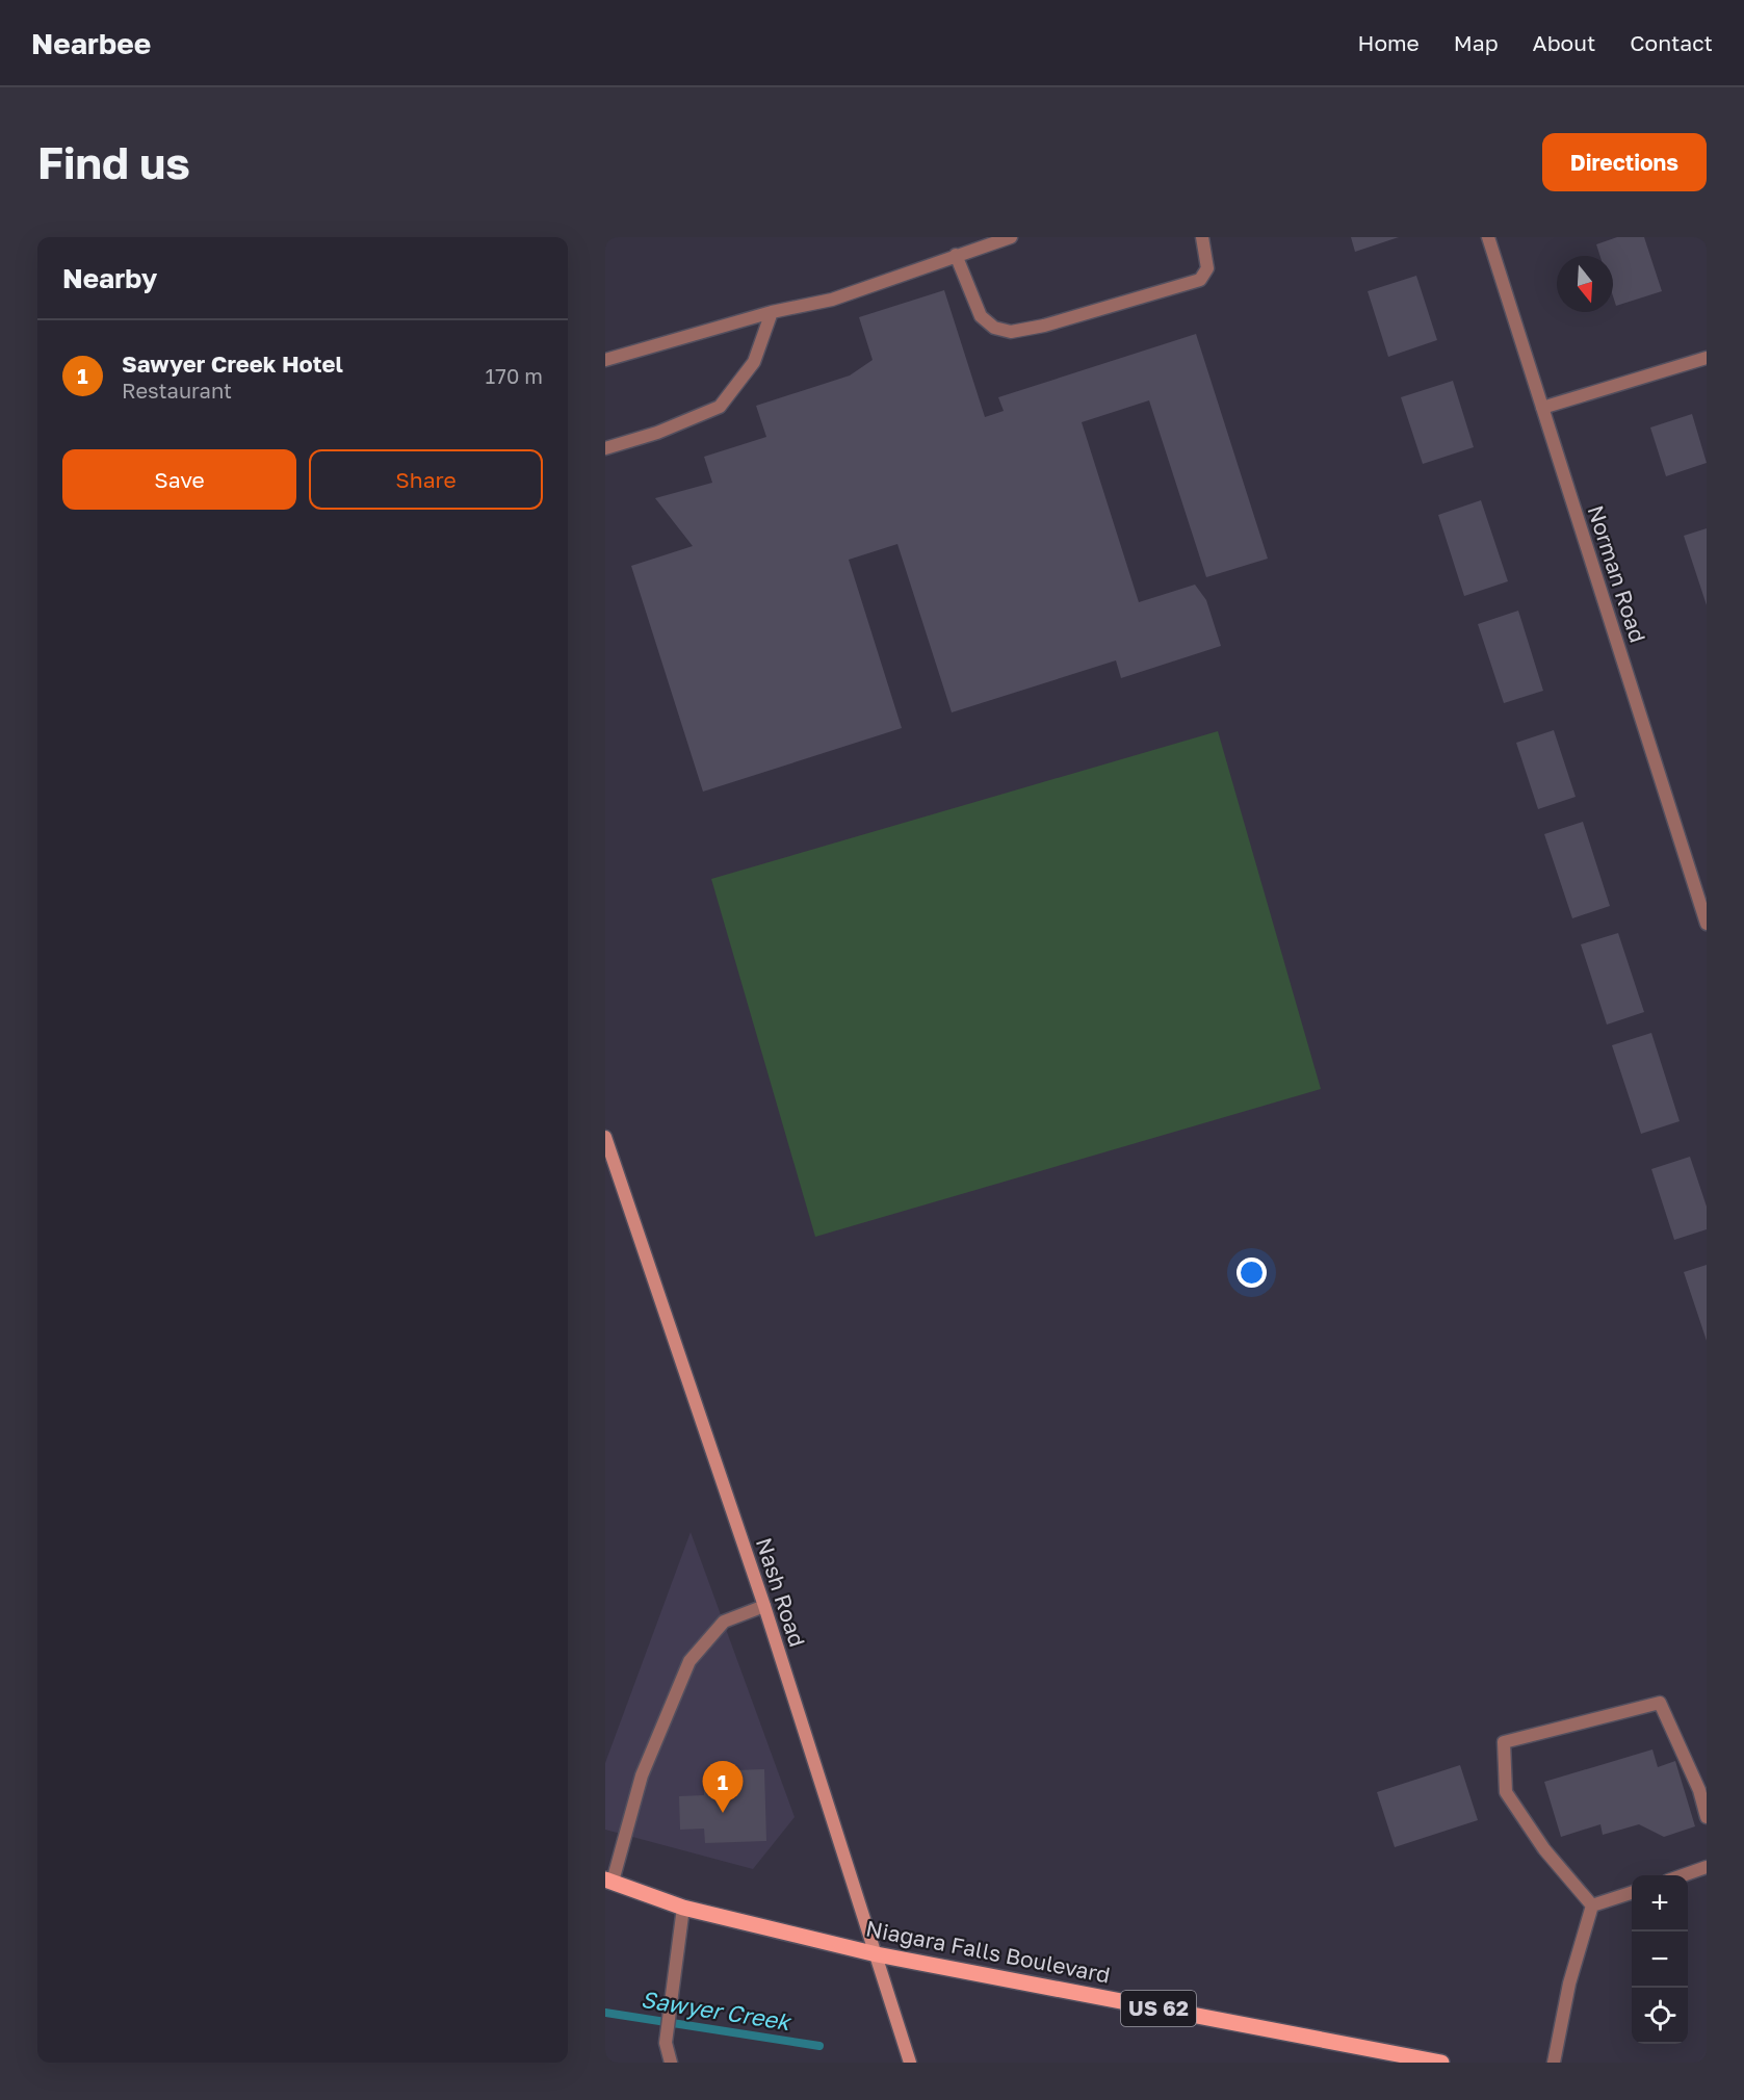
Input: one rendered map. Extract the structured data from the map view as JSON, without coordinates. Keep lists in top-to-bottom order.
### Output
{
  "streets": {
    "main road": ["Nash Road", "Niagara Falls Boulevard", "US 62"],
    "street": ["Norman Road"]
  },
  "crossings": [
    ["Nash Road", "Niagara Falls Boulevard"]
  ],
  "water": ["Sawyer Creek"],
  "north": "bottom",
  "page": {
    "header": "Nearbee",
    "nav": [
      "Home",
      "Map",
      "About",
      "Contact"
    ],
    "buttons": [
      "Directions",
      ["Save", "Share"]
    ],
    "title": "Find us",
    "heading": "Nearby",
    "list": [
      {
        "mark": "1",
        "name": "Sawyer Creek Hotel",
        "note": "Restaurant",
        "value": "170 m"
      }
    ],
    "pins": "1",
    "map_buttons": ["+", "−"]
  }
}
